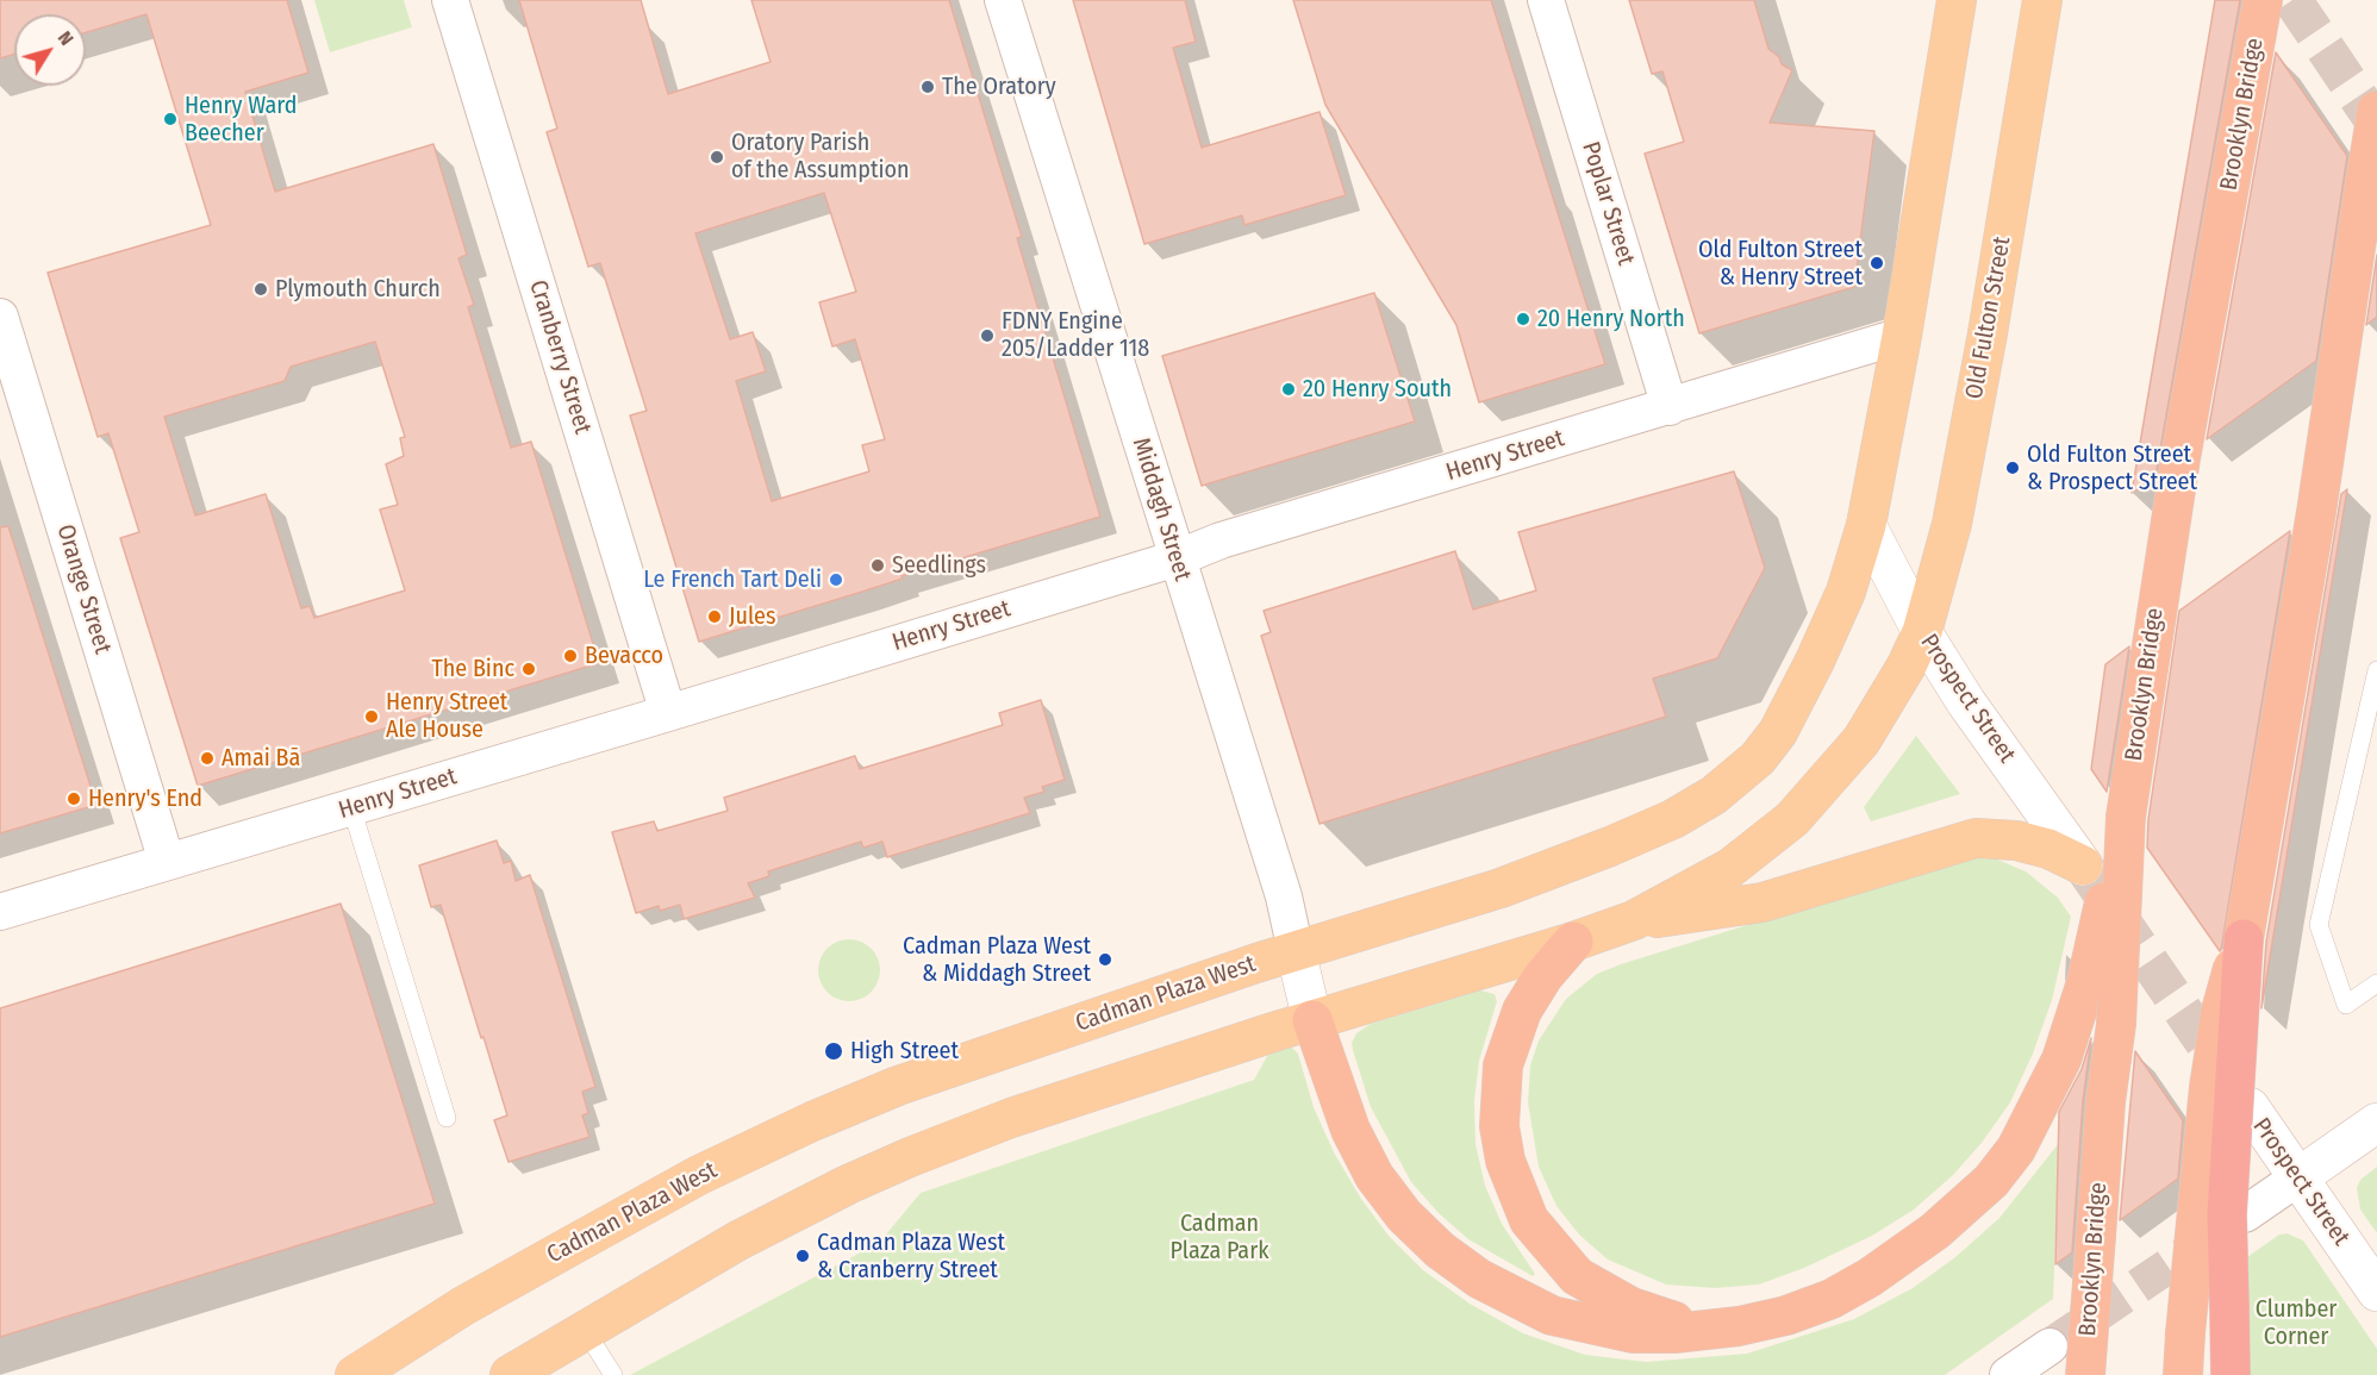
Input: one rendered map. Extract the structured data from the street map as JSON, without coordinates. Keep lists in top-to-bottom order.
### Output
{
  "streets": {
    "highway": ["Brooklyn Bridge"],
    "main road": [
      "Old Fulton Street",
      "Middagh Street",
      "Prospect Street",
      "Cadman Plaza West"
    ],
    "street": [
      "Poplar Street",
      "Cranberry Street",
      "Henry Street",
      "Orange Street"
    ]
  },
  "crossings": [
    ["Poplar Street", "Henry Street"],
    ["Old Fulton Street", "Prospect Street"],
    ["Cranberry Street", "Henry Street"],
    ["Henry Street", "Middagh Street"],
    ["Henry Street", "Orange Street"],
    ["Middagh Street", "Cadman Plaza West"],
    ["Prospect Street", "Cadman Plaza West"]
  ],
  "parks": ["Cadman Plaza Park", "Clumber Corner"],
  "places": [
    "The Oratory",
    "Henry Ward Beecher",
    "Oratory Parish of the Assumption",
    "Old Fulton Street & Henry Street",
    "Plymouth Church",
    "20 Henry North",
    "FDNY Engine 205/Ladder 118",
    "20 Henry South",
    "Old Fulton Street & Prospect Street",
    "Seedlings",
    "Le French Tart Deli",
    "Jules",
    "Bevacco",
    "The Binc",
    "Henry Street Ale House",
    "Amai Bā",
    "Henry's End",
    "Cadman Plaza West & Middagh Street",
    "High Street",
    "Cadman Plaza West & Cranberry Street"
  ],
  "north": "top right"
}
